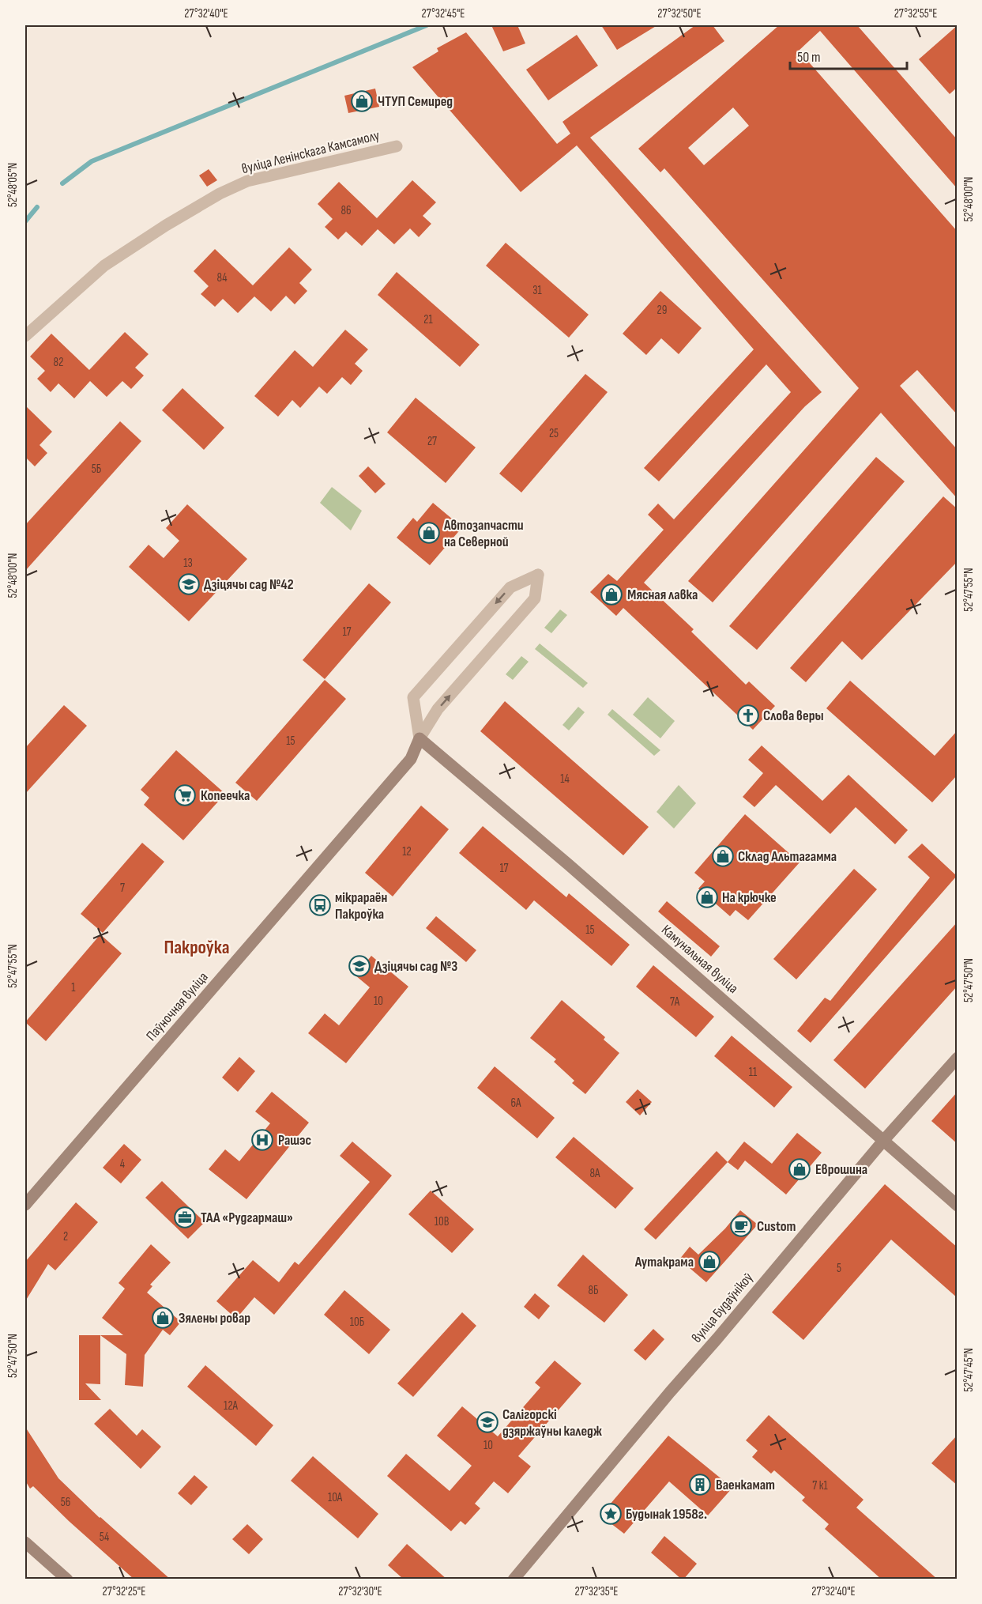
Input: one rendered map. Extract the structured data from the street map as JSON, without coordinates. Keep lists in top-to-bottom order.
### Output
{
  "streets": {
    "street": [
      "вуліца Ленінскага Камсамолу",
      "Камунальная вуліца",
      "Паўночная вуліца",
      "вуліца Будаўнікоў"
    ]
  },
  "crossings": [
    ["Камунальная вуліца", "Паўночная вуліца"],
    ["Камунальная вуліца", "вуліца Будаўнікоў"]
  ],
  "districts": ["Пакроўка"],
  "places": {
    "shop": [
      "ЧТУП Семиред",
      "Автозапчасти на Северной",
      "Мясная лавка",
      "Склад Альтагамма",
      "На крючке",
      "Еврошина",
      "Аутакрама",
      "Зялены ровар"
    ],
    "school or university": ["Дзіцячы сад №42", "Дзіцячы сад №3", "Салігорскі дзяржаўны каледж"],
    "church": ["Слова веры"],
    "supermarket": ["Копеечка"],
    "bus stop": ["мікрараён Пакроўка"],
    "hospital": ["Рашэс"],
    "office": ["ТАА «Рудгармаш»"],
    "cafe": ["Custom"],
    "building": ["Ваенкамат"],
    "place": ["Будынак 1958г."]
  },
  "house_numbers": [
    "86",
    "84",
    "31",
    "29",
    "21",
    "82",
    "25",
    "27",
    "5Б",
    "13",
    "17",
    "15",
    "14",
    "12",
    "17",
    "7",
    "15",
    "1",
    "10",
    "7А",
    "11",
    "6А",
    "4",
    "8А",
    "10В",
    "2",
    "5",
    "8Б",
    "10Б",
    "12А",
    "10",
    "7 к1",
    "10А",
    "56",
    "54"
  ],
  "scale_bar": "50 m",
  "coordinates": [
    "27°32'40\"E",
    "27°32'45\"E",
    "27°32'50\"E",
    "27°32'55\"E",
    "52°48'05\"N",
    "52°48'00\"N",
    "52°47'55\"N",
    "52°47'50\"N",
    "52°47'45\"N",
    "27°32'25\"E",
    "27°32'30\"E",
    "27°32'35\"E"
  ]
}
